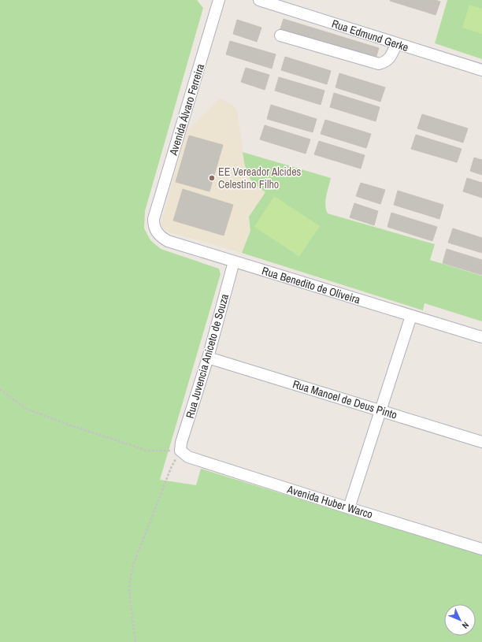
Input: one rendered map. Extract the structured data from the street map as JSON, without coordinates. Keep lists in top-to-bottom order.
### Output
{
  "streets": {
    "street": [
      "Rua Edmund Gerke",
      "Avenida Álvaro Ferreira",
      "Rua Benedito de Oliveira",
      "Rua Juvencia Aniceto de Souza",
      "Rua Manoel de Deus Pinto",
      "Avenida Huber Warco"
    ]
  },
  "crossings": [
    ["Avenida Álvaro Ferreira", "Rua Benedito de Oliveira"],
    ["Rua Benedito de Oliveira", "Rua Juvencia Aniceto de Souza"],
    ["Rua Juvencia Aniceto de Souza", "Rua Manoel de Deus Pinto"],
    ["Rua Juvencia Aniceto de Souza", "Avenida Huber Warco"]
  ],
  "places": ["EE Vereador Alcides Celestino Filho"],
  "north": "bottom right"
}
